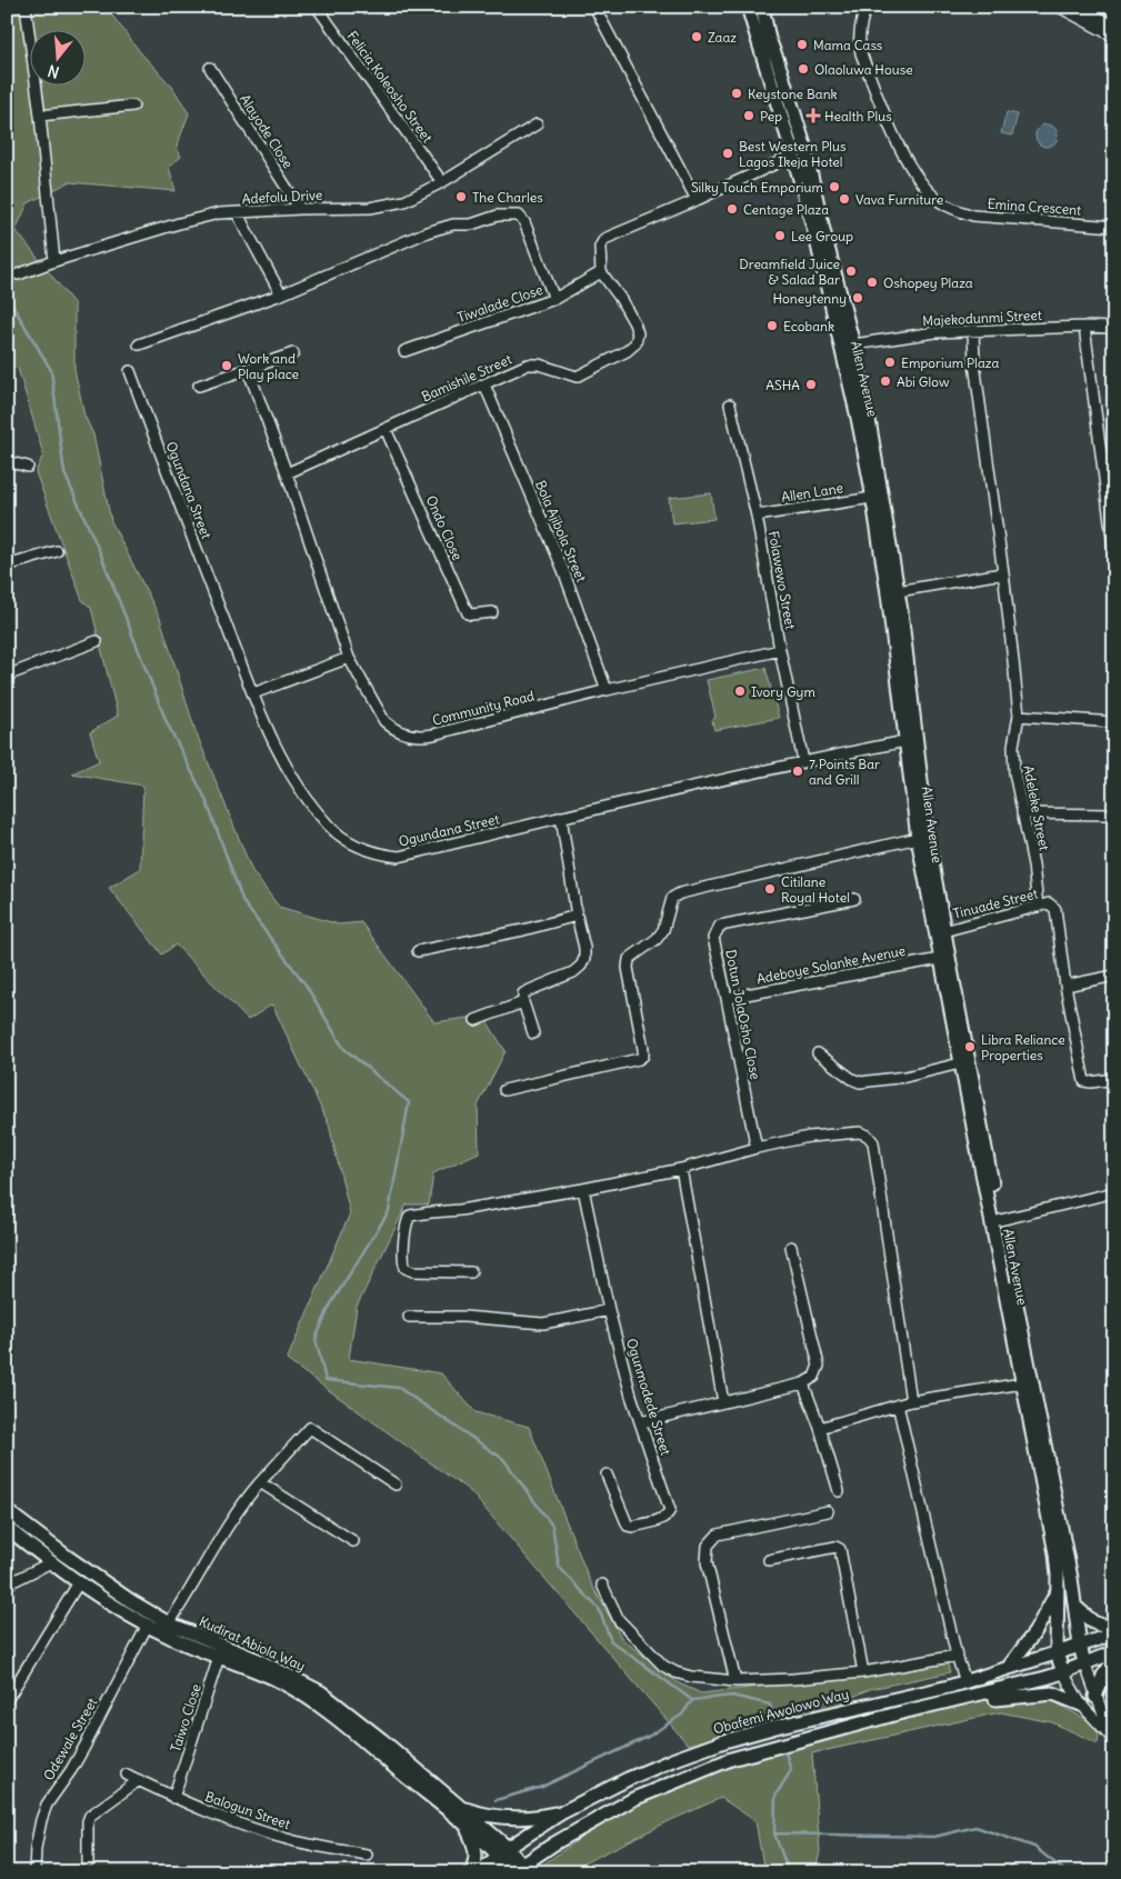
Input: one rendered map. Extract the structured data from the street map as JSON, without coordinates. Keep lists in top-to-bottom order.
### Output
{
  "streets": {
    "main road": ["Allen Avenue", "Kudirat Abiola Way", "Obafemi Awolowo Way"],
    "street": [
      "Felicia Koleosho Street",
      "Alayode Close",
      "Adefolu Drive",
      "Emina Crescent",
      "Tiwalade Close",
      "Majekodunmi Street",
      "Bamishile Street",
      "Ogundana Street",
      "Allen Lane",
      "Ondo Close",
      "Bola Ajibola Street",
      "Folawewo Street",
      "Community Road",
      "Adeleke Street",
      "Tinuade Street",
      "Adeboye Solanke Avenue",
      "Dotun JolaOsho Close",
      "Ogunmodede Street",
      "Taiwo Close",
      "Odewale Street",
      "Balogun Street"
    ]
  },
  "crossings": [
    ["Felicia Koleosho Street", "Adefolu Drive"],
    ["Alayode Close", "Adefolu Drive"],
    ["Tiwalade Close", "Bamishile Street"],
    ["Majekodunmi Street", "Allen Avenue"],
    ["Majekodunmi Street", "Adeleke Street"],
    ["Bamishile Street", "Ondo Close"],
    ["Bamishile Street", "Bola Ajibola Street"],
    ["Bamishile Street", "Community Road"],
    ["Allen Avenue", "Ogundana Street"],
    ["Allen Avenue", "Allen Lane"],
    ["Allen Avenue", "Tinuade Street"],
    ["Allen Avenue", "Adeboye Solanke Avenue"],
    ["Allen Avenue", "Obafemi Awolowo Way"],
    ["Ogundana Street", "Folawewo Street"],
    ["Allen Lane", "Folawewo Street"],
    ["Bola Ajibola Street", "Community Road"],
    ["Folawewo Street", "Community Road"],
    ["Adeleke Street", "Tinuade Street"],
    ["Adeboye Solanke Avenue", "Dotun JolaOsho Close"],
    ["Kudirat Abiola Way", "Obafemi Awolowo Way"],
    ["Kudirat Abiola Way", "Taiwo Close"],
    ["Kudirat Abiola Way", "Odewale Street"],
    ["Taiwo Close", "Balogun Street"]
  ],
  "places": {
    "other": [
      "Zaaz",
      "Mama Cass",
      "Olaoluwa House",
      "Keystone Bank",
      "Pep",
      "Best Western Plus Lagos Ikeja Hotel",
      "Silky Touch Emporium",
      "The Charles",
      "Vava Furniture",
      "Centage Plaza",
      "Lee Group",
      "Dreamfield Juice & Salad Bar",
      "Oshopey Plaza",
      "Honeytenny",
      "Ecobank",
      "Emporium Plaza",
      "Work and Play place",
      "Abi Glow",
      "ASHA",
      "Ivory Gym",
      "7 Points Bar and Grill",
      "Citilane Royal Hotel",
      "Libra Reliance Properties"
    ],
    "health": ["Health Plus"]
  },
  "north": "bottom"
}
